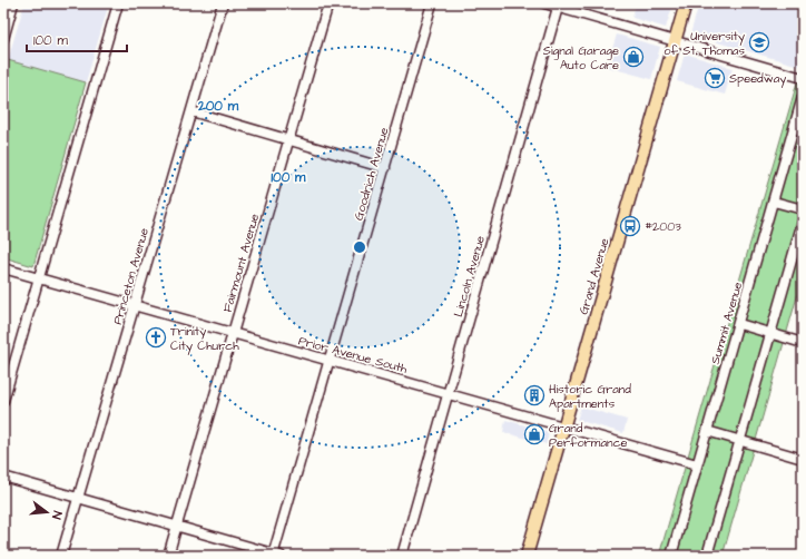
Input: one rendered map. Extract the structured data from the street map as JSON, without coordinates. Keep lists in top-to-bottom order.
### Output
{
  "streets": {
    "main road": ["Grand Avenue"],
    "street": [
      "Goodrich Avenue",
      "Fairmount Avenue",
      "Princeton Avenue",
      "Lincoln Avenue",
      "Summit Avenue",
      "Prior Avenue South"
    ]
  },
  "crossings": [
    ["Goodrich Avenue", "Prior Avenue South"],
    ["Fairmount Avenue", "Prior Avenue South"],
    ["Princeton Avenue", "Prior Avenue South"],
    ["Lincoln Avenue", "Prior Avenue South"],
    ["Grand Avenue", "Prior Avenue South"],
    ["Summit Avenue", "Prior Avenue South"]
  ],
  "places": {
    "school or university": ["University of St. Thomas"],
    "shop": ["Signal Garage Auto Care", "Grand Performance"],
    "supermarket": ["Speedway"],
    "bus stop": ["#2003"],
    "church": ["Trinity City Church"],
    "building": ["Historic Grand Apartments"]
  },
  "scale_bar": "100 m",
  "north": "right",
  "rings": ["200 m", "100 m"]
}
